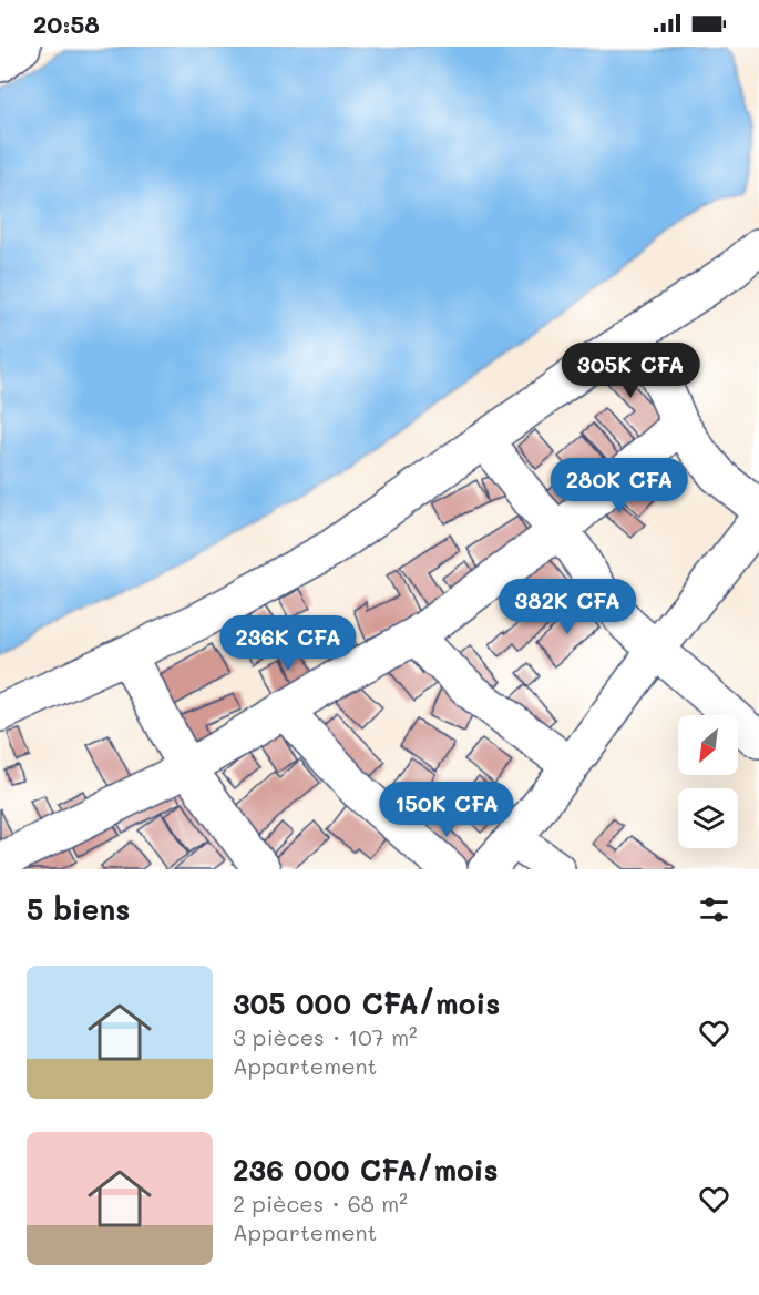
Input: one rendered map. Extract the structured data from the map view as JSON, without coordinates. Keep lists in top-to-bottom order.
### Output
{
  "north": "bottom left",
  "page": {
    "status": "20:58",
    "price": [
      "305K CFA",
      "280K CFA",
      "382K CFA",
      "236K CFA",
      "150K CFA"
    ],
    "heading": "5 biens",
    "list": [
      {
        "name": "305 000 CFA/mois",
        "note": "3 pièces · 107 m² · Appartement"
      },
      {
        "name": "236 000 CFA/mois",
        "note": "2 pièces · 68 m² · Appartement"
      }
    ]
  }
}
